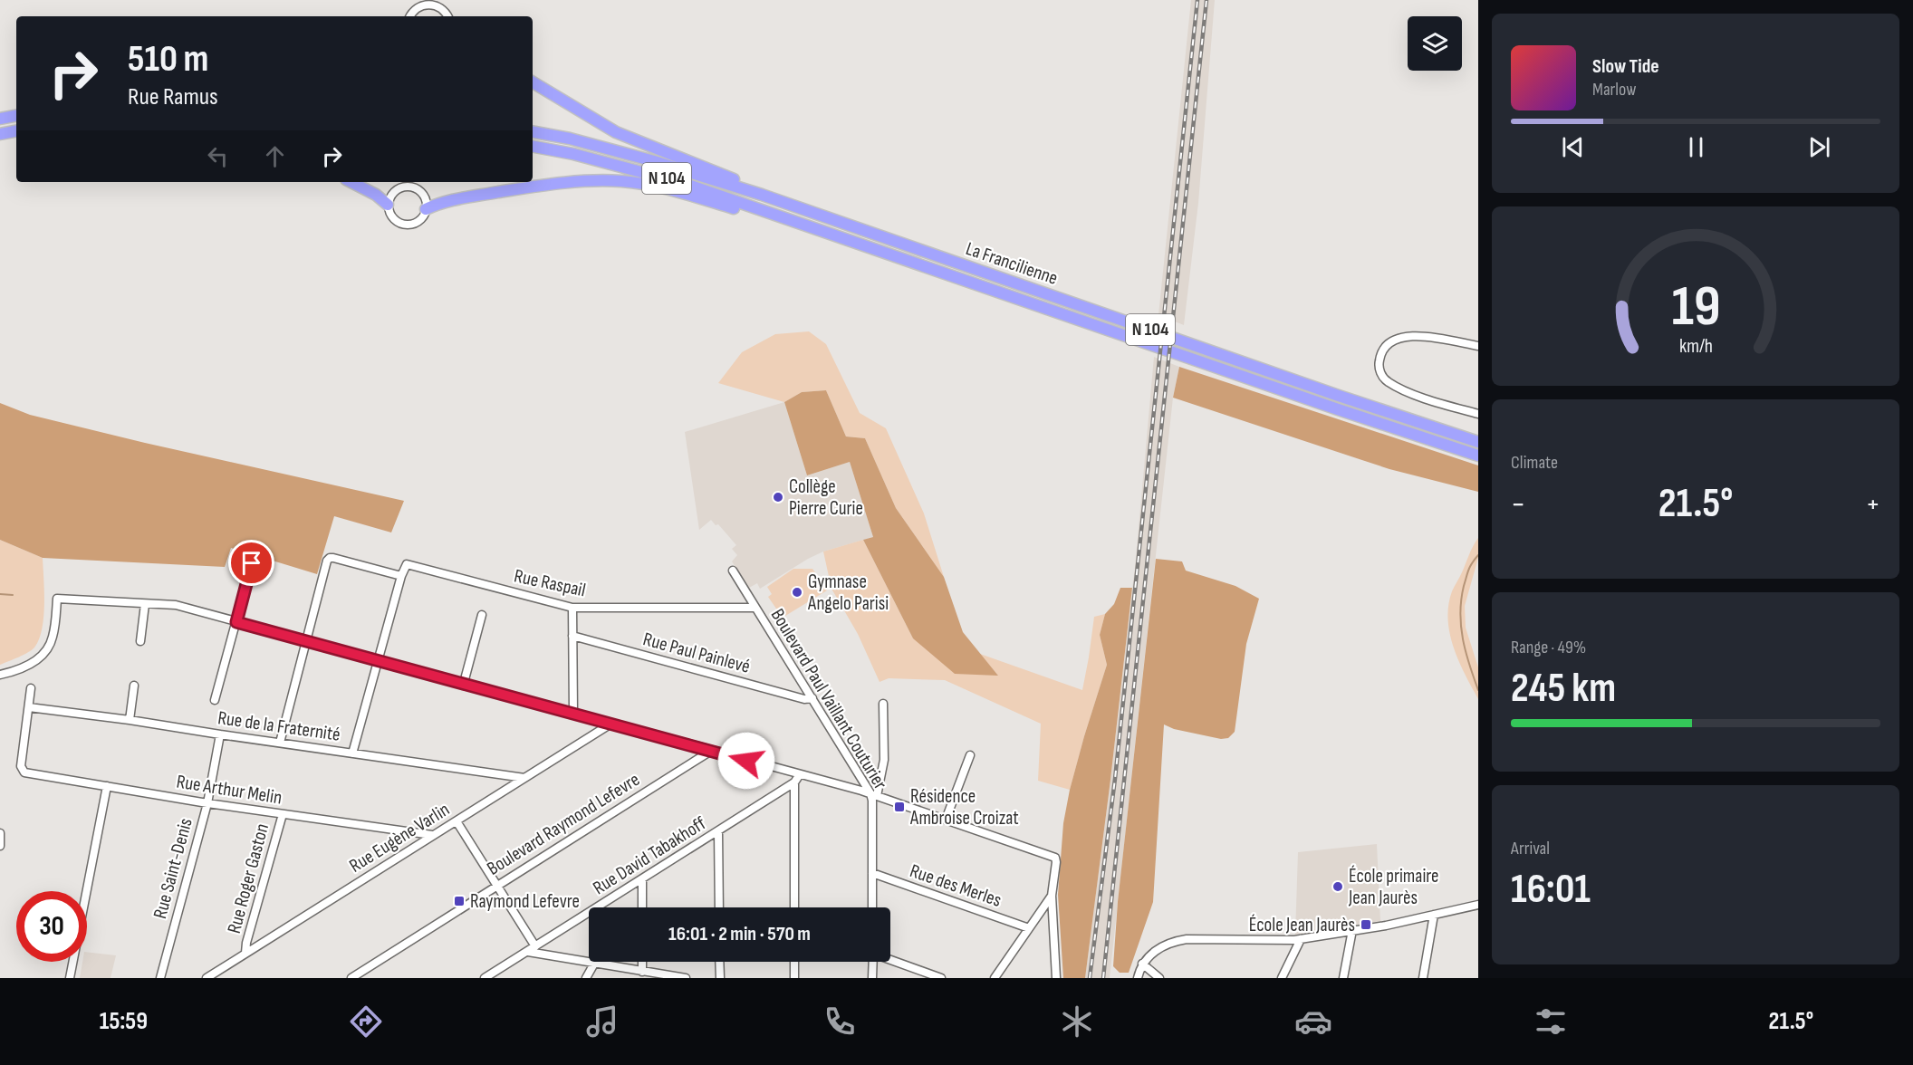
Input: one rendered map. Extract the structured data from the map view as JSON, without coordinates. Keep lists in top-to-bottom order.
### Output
{
  "streets": {
    "highway": ["N 104", "La Francilienne"],
    "street": [
      "Rue Raspail",
      "Rue Paul Painlevé",
      "Boulevard Paul Vaillant Couturier",
      "Rue de la Fraternité",
      "Rue Arthur Melin",
      "Boulevard Raymond Lefevre",
      "Rue Eugène Varlin",
      "Rue David Tabakhoff",
      "Rue Saint-Denis",
      "Rue Roger Gaston",
      "Rue des Merles"
    ]
  },
  "crossings": [
    ["Rue Raspail", "Boulevard Paul Vaillant Couturier"],
    ["Rue Paul Painlevé", "Boulevard Paul Vaillant Couturier"],
    ["Boulevard Paul Vaillant Couturier", "Rue des Merles"],
    ["Rue de la Fraternité", "Rue Arthur Melin"],
    ["Rue de la Fraternité", "Rue Eugène Varlin"],
    ["Rue de la Fraternité", "Rue Saint-Denis"],
    ["Rue Arthur Melin", "Rue Eugène Varlin"],
    ["Rue Arthur Melin", "Rue Saint-Denis"],
    ["Rue Arthur Melin", "Rue Roger Gaston"],
    ["Rue Eugène Varlin", "Rue Roger Gaston"]
  ],
  "places": {
    "other": ["Collège Pierre Curie", "Gymnase Angelo Parisi", "École primaire Jean Jaurès"],
    "transit": ["Résidence Ambroise Croizat", "Raymond Lefevre", "École Jean Jaurès"]
  },
  "page": {
    "turn": ["510 m", "Rue Ramus"],
    "song": ["Slow Tide", "Marlow"],
    "tile": [
      "Climate",
      ["Range · 49%", "245 km"],
      ["Arrival", "16:01"]
    ],
    "heat": ["−", "21.5°", "+"],
    "limit": "30",
    "trip": "16:01 · 2 min · 570 m",
    "tabs": ["15:59", "21.5°"],
    "gauge": ["19", "km/h"]
  }
}
